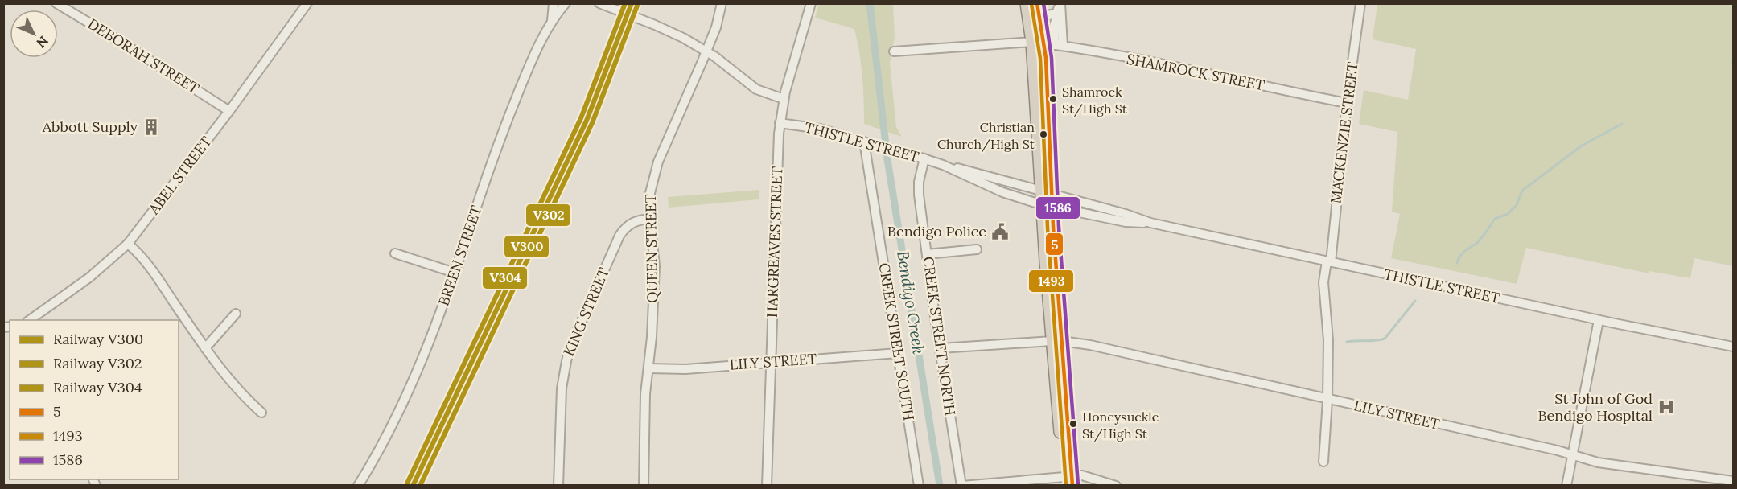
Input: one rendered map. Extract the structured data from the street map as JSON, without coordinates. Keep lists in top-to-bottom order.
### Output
{
  "streets": {
    "street": [
      "DEBORAH STREET",
      "SHAMROCK STREET",
      "MACKENZIE STREET",
      "THISTLE STREET",
      "ABEL STREET",
      "HARGREAVES STREET",
      "QUEEN STREET",
      "BREEN STREET",
      "KING STREET",
      "CREEK STREET NORTH",
      "CREEK STREET SOUTH",
      "LILY STREET"
    ]
  },
  "crossings": [
    ["DEBORAH STREET", "ABEL STREET"],
    ["SHAMROCK STREET", "MACKENZIE STREET"],
    ["MACKENZIE STREET", "THISTLE STREET"],
    ["MACKENZIE STREET", "LILY STREET"],
    ["THISTLE STREET", "HARGREAVES STREET"],
    ["THISTLE STREET", "CREEK STREET NORTH"],
    ["THISTLE STREET", "CREEK STREET SOUTH"],
    ["HARGREAVES STREET", "LILY STREET"],
    ["QUEEN STREET", "KING STREET"],
    ["QUEEN STREET", "LILY STREET"],
    ["CREEK STREET NORTH", "LILY STREET"],
    ["CREEK STREET SOUTH", "LILY STREET"]
  ],
  "water": ["Bendigo Creek"],
  "places": {
    "other": ["Shamrock St/High St", "Christian Church/High St", "Honeysuckle St/High St"],
    "building": ["Abbott Supply"],
    "public building": ["Bendigo Police"],
    "hospital": ["St John of God Bendigo Hospital"]
  },
  "lines": [
    "rail line V300",
    "rail line V304",
    "transit line 5",
    "transit line 1586",
    "transit line 1493",
    "rail line V302"
  ],
  "legend": [
    "Railway V300",
    "Railway V302",
    "Railway V304",
    "5",
    "1493",
    "1586"
  ],
  "north": "bottom right"
}
